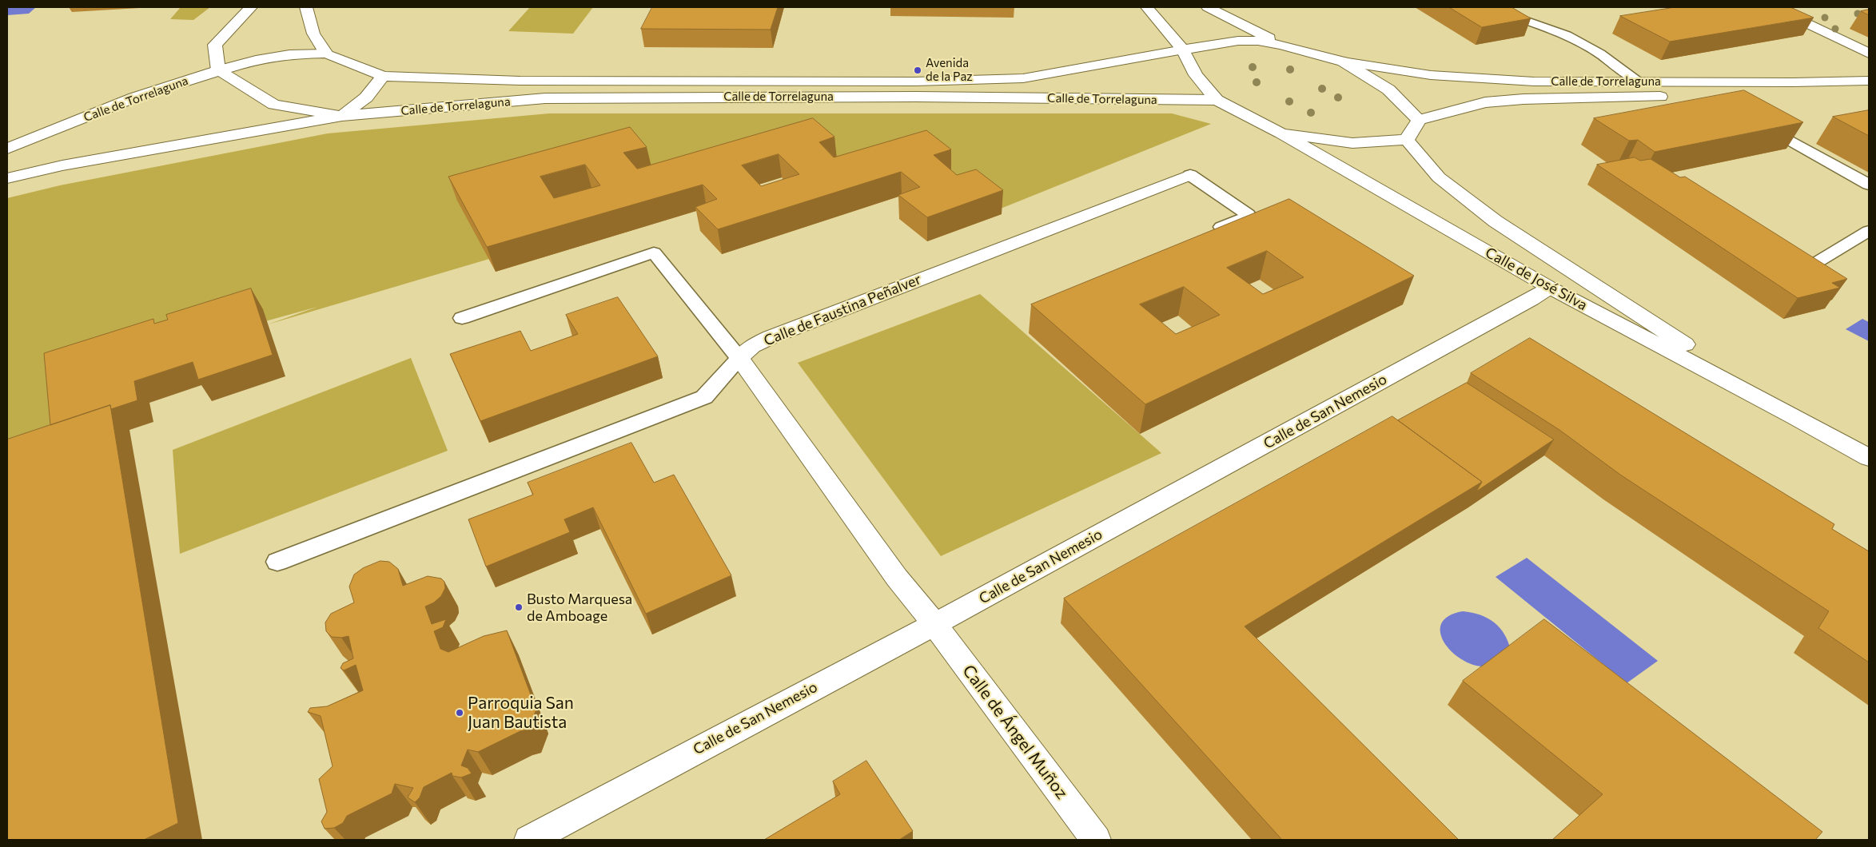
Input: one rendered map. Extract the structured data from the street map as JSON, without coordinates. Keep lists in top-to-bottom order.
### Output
{
  "streets": {
    "main road": [
      "Calle de Torrelaguna",
      "Calle de José Silva",
      "Calle de Faustina Peñalver",
      "Calle de San Nemesio",
      "Calle de Ángel Muñoz"
    ]
  },
  "crossings": [
    ["Calle de Torrelaguna", "Calle de José Silva"],
    ["Calle de José Silva", "Calle de San Nemesio"],
    ["Calle de San Nemesio", "Calle de Ángel Muñoz"]
  ],
  "places": ["Avenida de la Paz", "Busto Marquesa de Amboage", "Parroquia San Juan Bautista"]
}
